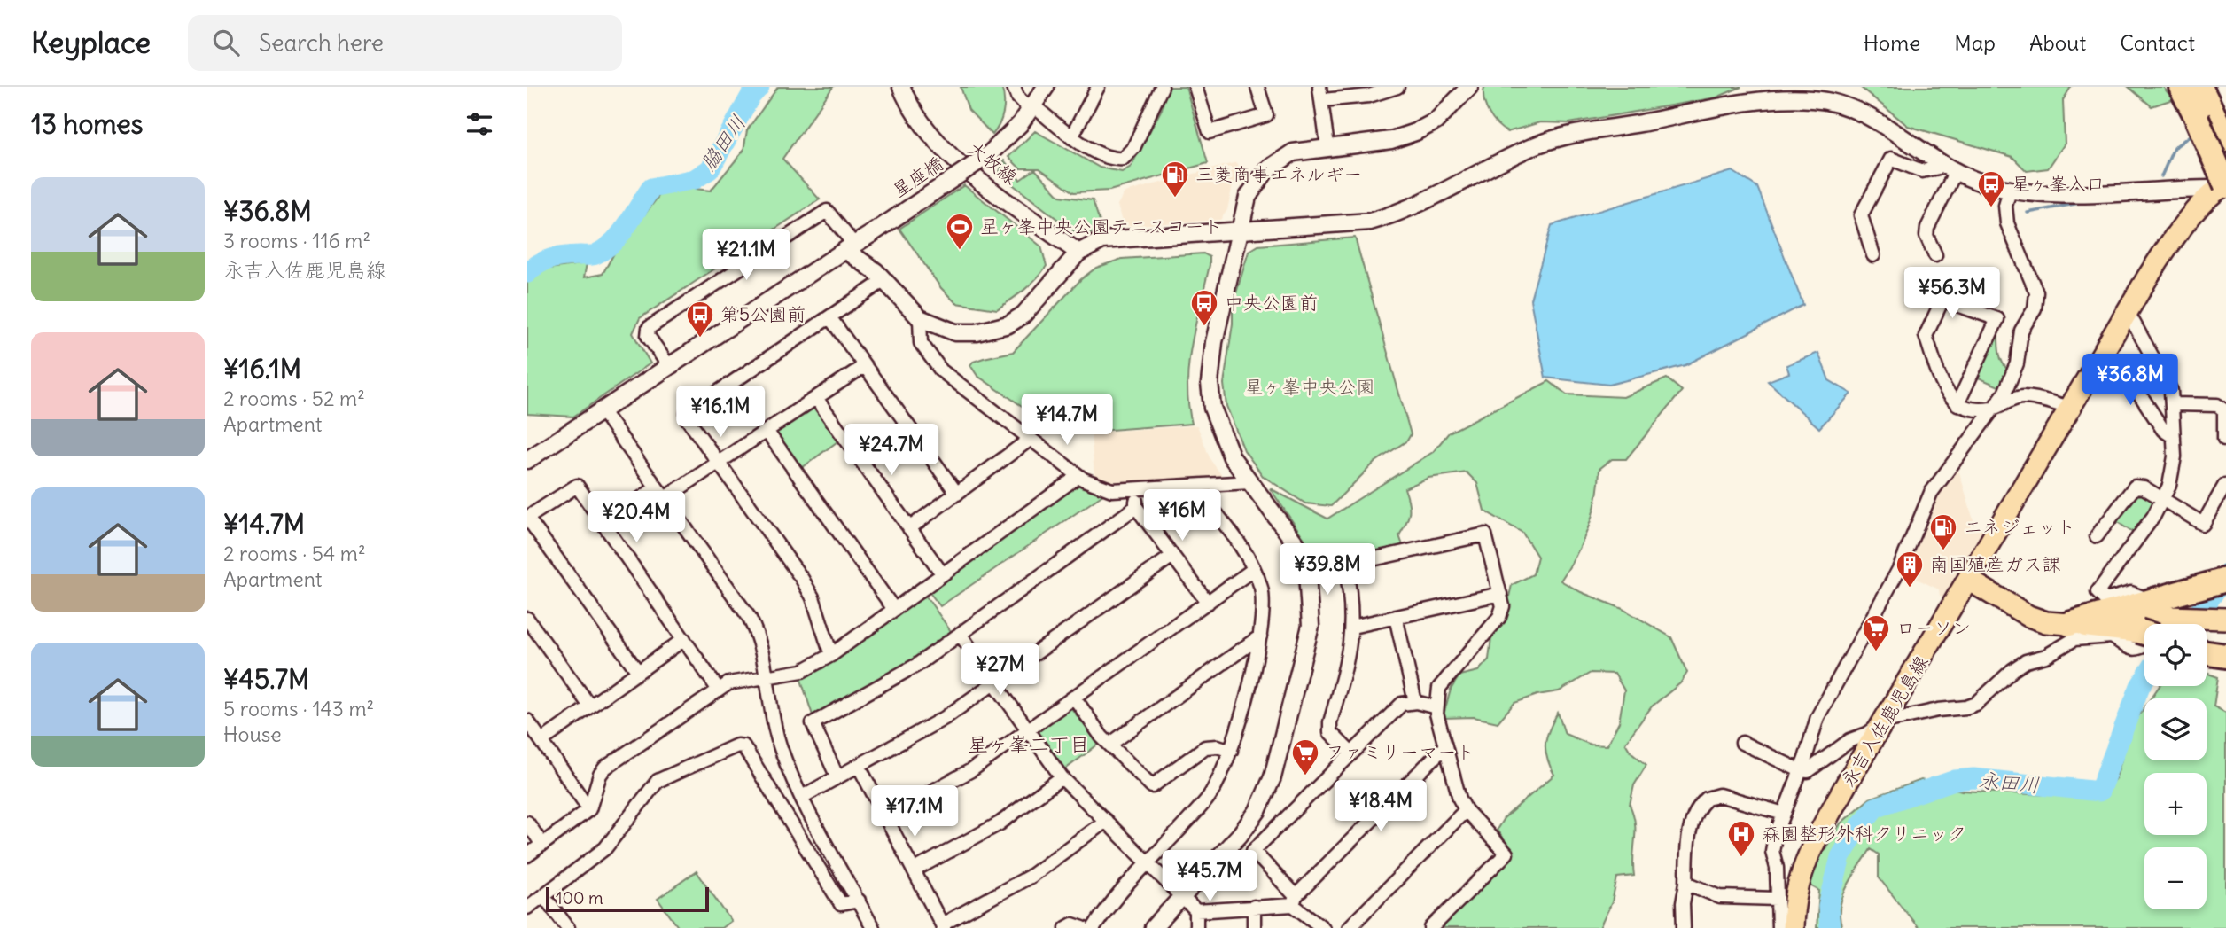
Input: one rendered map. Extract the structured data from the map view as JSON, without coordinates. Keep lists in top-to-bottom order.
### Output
{
  "streets": {
    "main road": ["永吉入佐鹿児島線"],
    "street": ["大牧線", "星座橋"]
  },
  "districts": ["星ヶ峯二丁目"],
  "water": ["脇田川", "永田川"],
  "parks": ["星ヶ峯中央公園"],
  "places": {
    "fuel station": ["三菱商事エネルギー", "エネジェット"],
    "bus stop": ["星ヶ峯入口", "中央公園前", "第5公園前"],
    "sports": ["星ヶ峯中央公園テニスコート"],
    "building": ["南国殖産ガス課"],
    "supermarket": ["ローソン", "ファミリーマート"],
    "hospital": ["森園整形外科クリニック"]
  },
  "scale_bar": "100 m",
  "page": {
    "header": "Keyplace",
    "search": "Search here",
    "nav": [
      "Home",
      "Map",
      "About",
      "Contact"
    ],
    "heading": "13 homes",
    "list": [
      {
        "name": "¥36.8M",
        "note": "3 rooms · 116 m² · 永吉入佐鹿児島線"
      },
      {
        "name": "¥16.1M",
        "note": "2 rooms · 52 m² · Apartment"
      },
      {
        "name": "¥14.7M",
        "note": "2 rooms · 54 m² · Apartment"
      },
      {
        "name": "¥45.7M",
        "note": "5 rooms · 143 m² · House"
      }
    ],
    "price": [
      "¥21.1M",
      "¥56.3M",
      "¥36.8M",
      "¥16.1M",
      "¥14.7M",
      "¥24.7M",
      "¥16M",
      "¥20.4M",
      "¥39.8M",
      "¥27M",
      "¥18.4M",
      "¥17.1M",
      "¥45.7M"
    ],
    "map_buttons": ["+", "−"],
    "scale": "100 m"
  }
}
